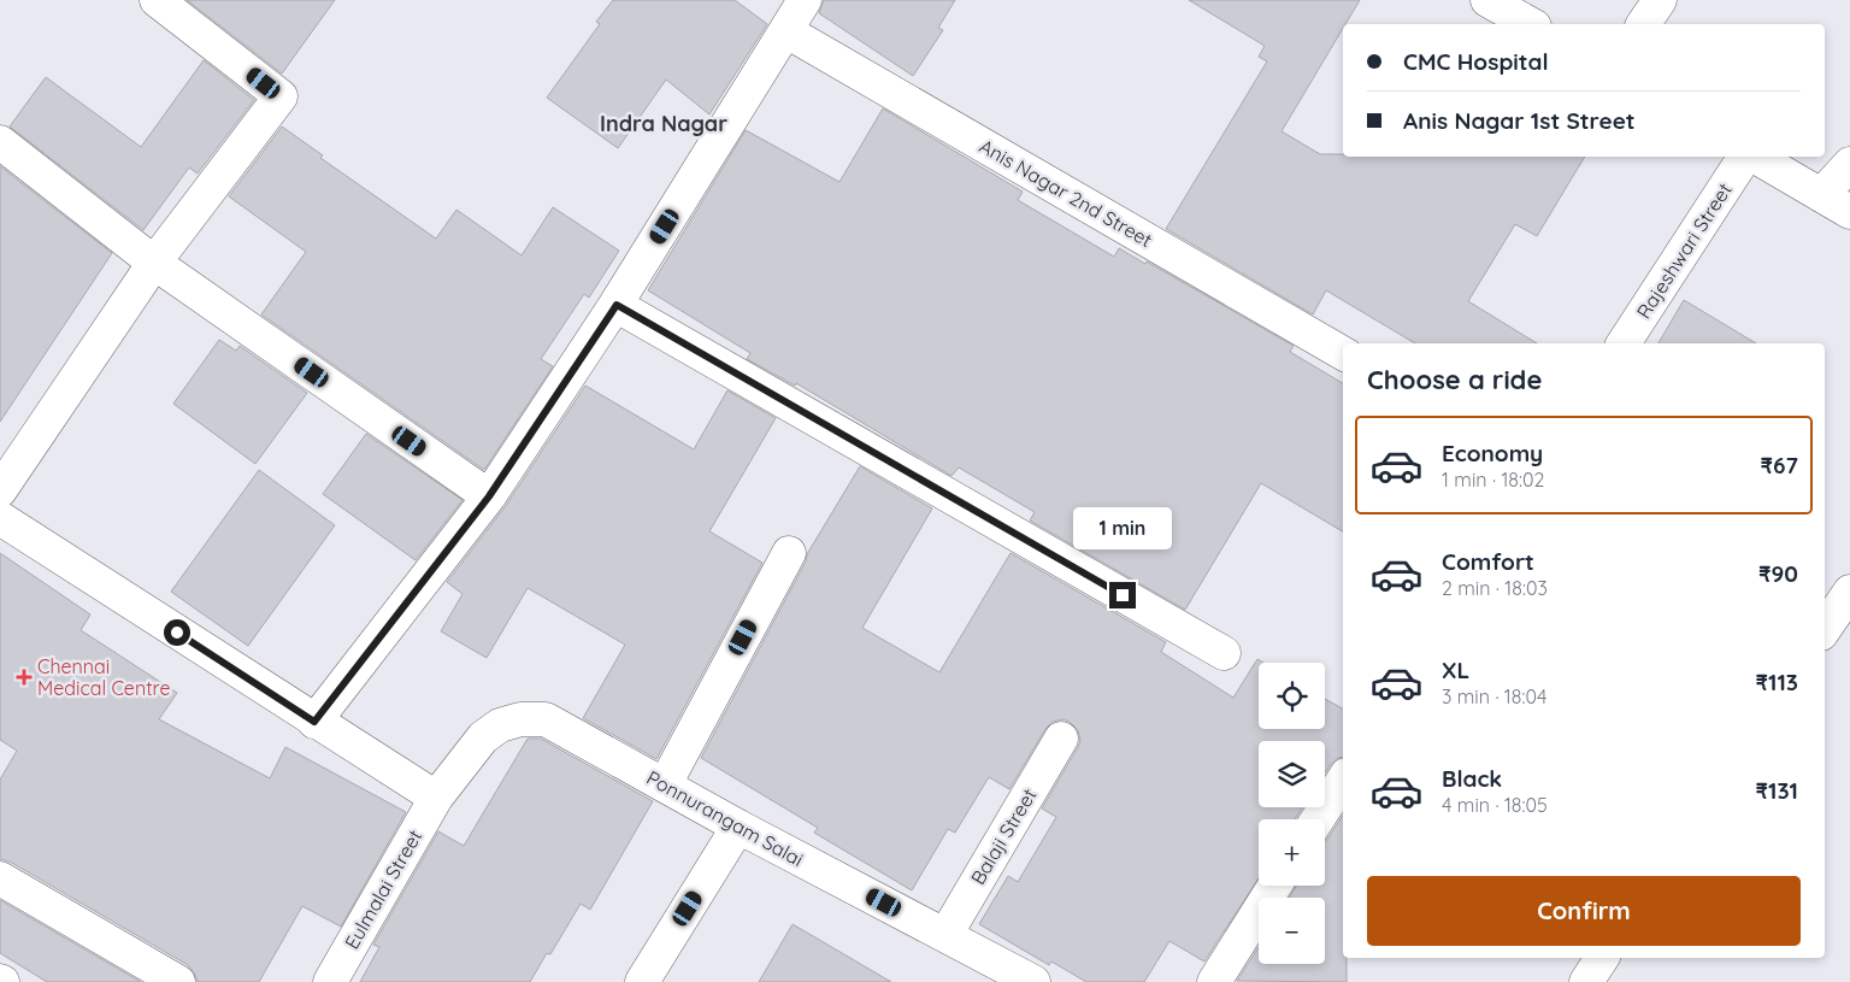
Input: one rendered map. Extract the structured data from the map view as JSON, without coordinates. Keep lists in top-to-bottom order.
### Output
{
  "streets": {
    "street": [
      "Anis Nagar 2nd Street",
      "Rajeshwari Street",
      "Ponnurangam Salai",
      "Balaji Street",
      "Eulmalai Street"
    ]
  },
  "crossings": [
    ["Ponnurangam Salai", "Balaji Street"],
    ["Ponnurangam Salai", "Eulmalai Street"]
  ],
  "districts": ["Indra Nagar"],
  "places": {
    "health": ["Chennai Medical Centre"]
  },
  "page": {
    "banner": ["CMC Hospital", "Anis Nagar 1st Street"],
    "heading": "Choose a ride",
    "list": [
      {
        "name": "Economy",
        "note": "1 min · 18:02",
        "value": "₹67"
      },
      {
        "name": "Comfort",
        "note": "2 min · 18:03",
        "value": "₹90"
      },
      {
        "name": "XL",
        "note": "3 min · 18:04",
        "value": "₹113"
      },
      {
        "name": "Black",
        "note": "4 min · 18:05",
        "value": "₹131"
      }
    ],
    "bubble": "1 min",
    "map_buttons": ["+", "−"],
    "buttons": "Confirm"
  }
}
